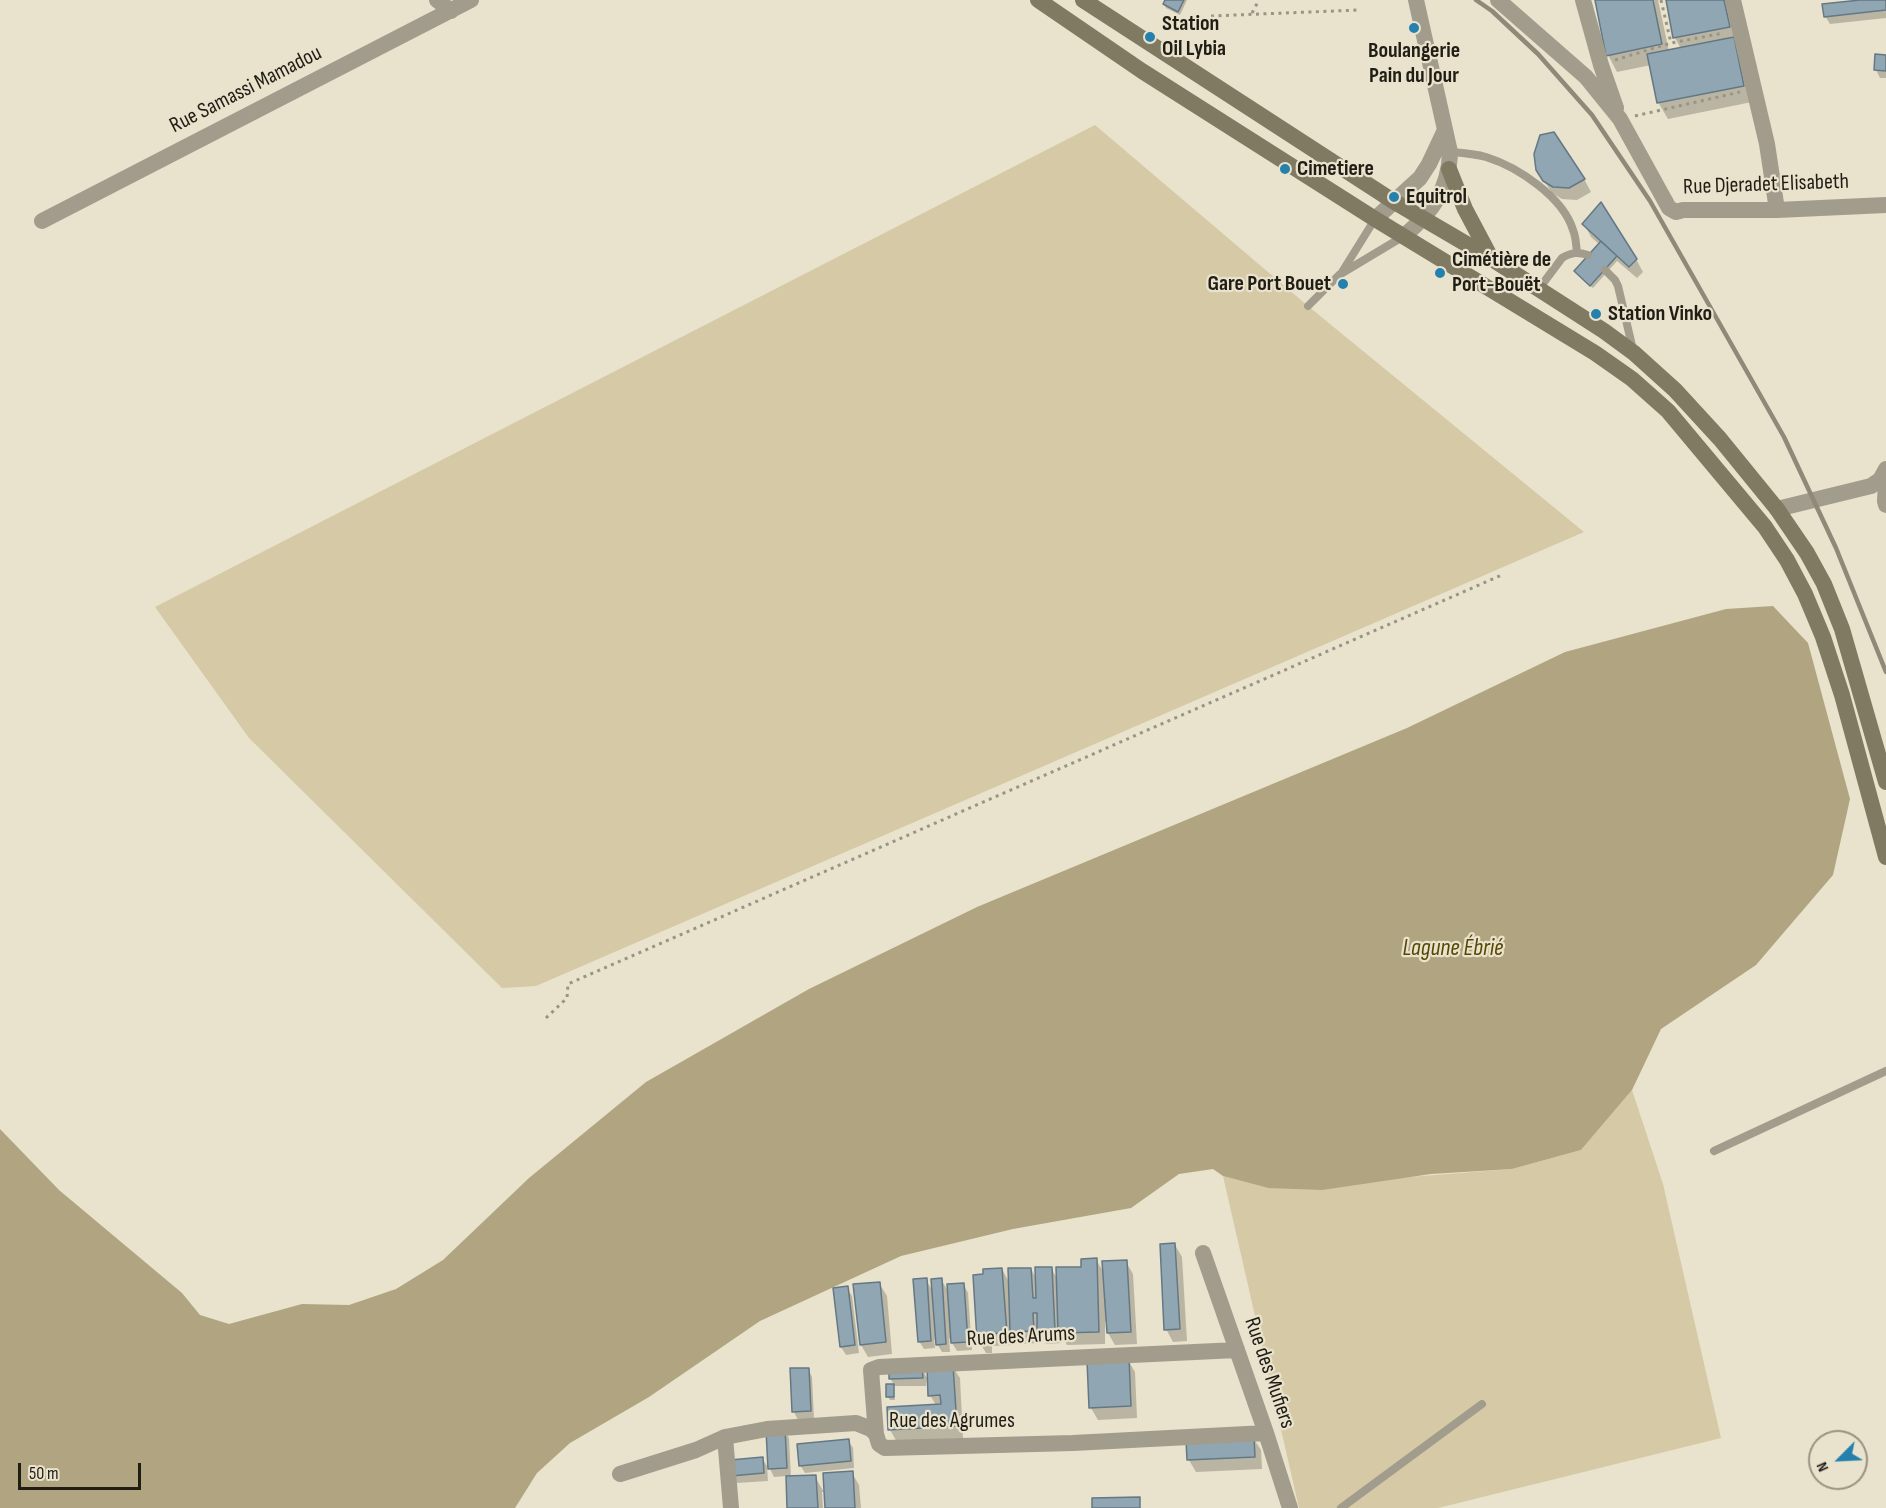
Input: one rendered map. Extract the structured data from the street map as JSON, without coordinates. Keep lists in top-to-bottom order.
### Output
{
  "streets": {
    "street": [
      "Rue Samassi Mamadou",
      "Rue Djeradet Elisabeth",
      "Rue des Arums",
      "Rue des Mufiers",
      "Rue des Agrumes"
    ]
  },
  "crossings": [
    ["Rue des Arums", "Rue des Mufiers"],
    ["Rue des Arums", "Rue des Agrumes"],
    ["Rue des Mufiers", "Rue des Agrumes"]
  ],
  "water": ["Lagune Ébrié"],
  "places": [
    "Boulangerie Pain du Jour",
    "Station Oil Lybia",
    "Cimetiere",
    "Equitrol",
    "Cimétière de Port-Bouët",
    "Gare Port Bouet",
    "Station Vinko"
  ],
  "scale_bar": "50 m",
  "north": "bottom left"
}
